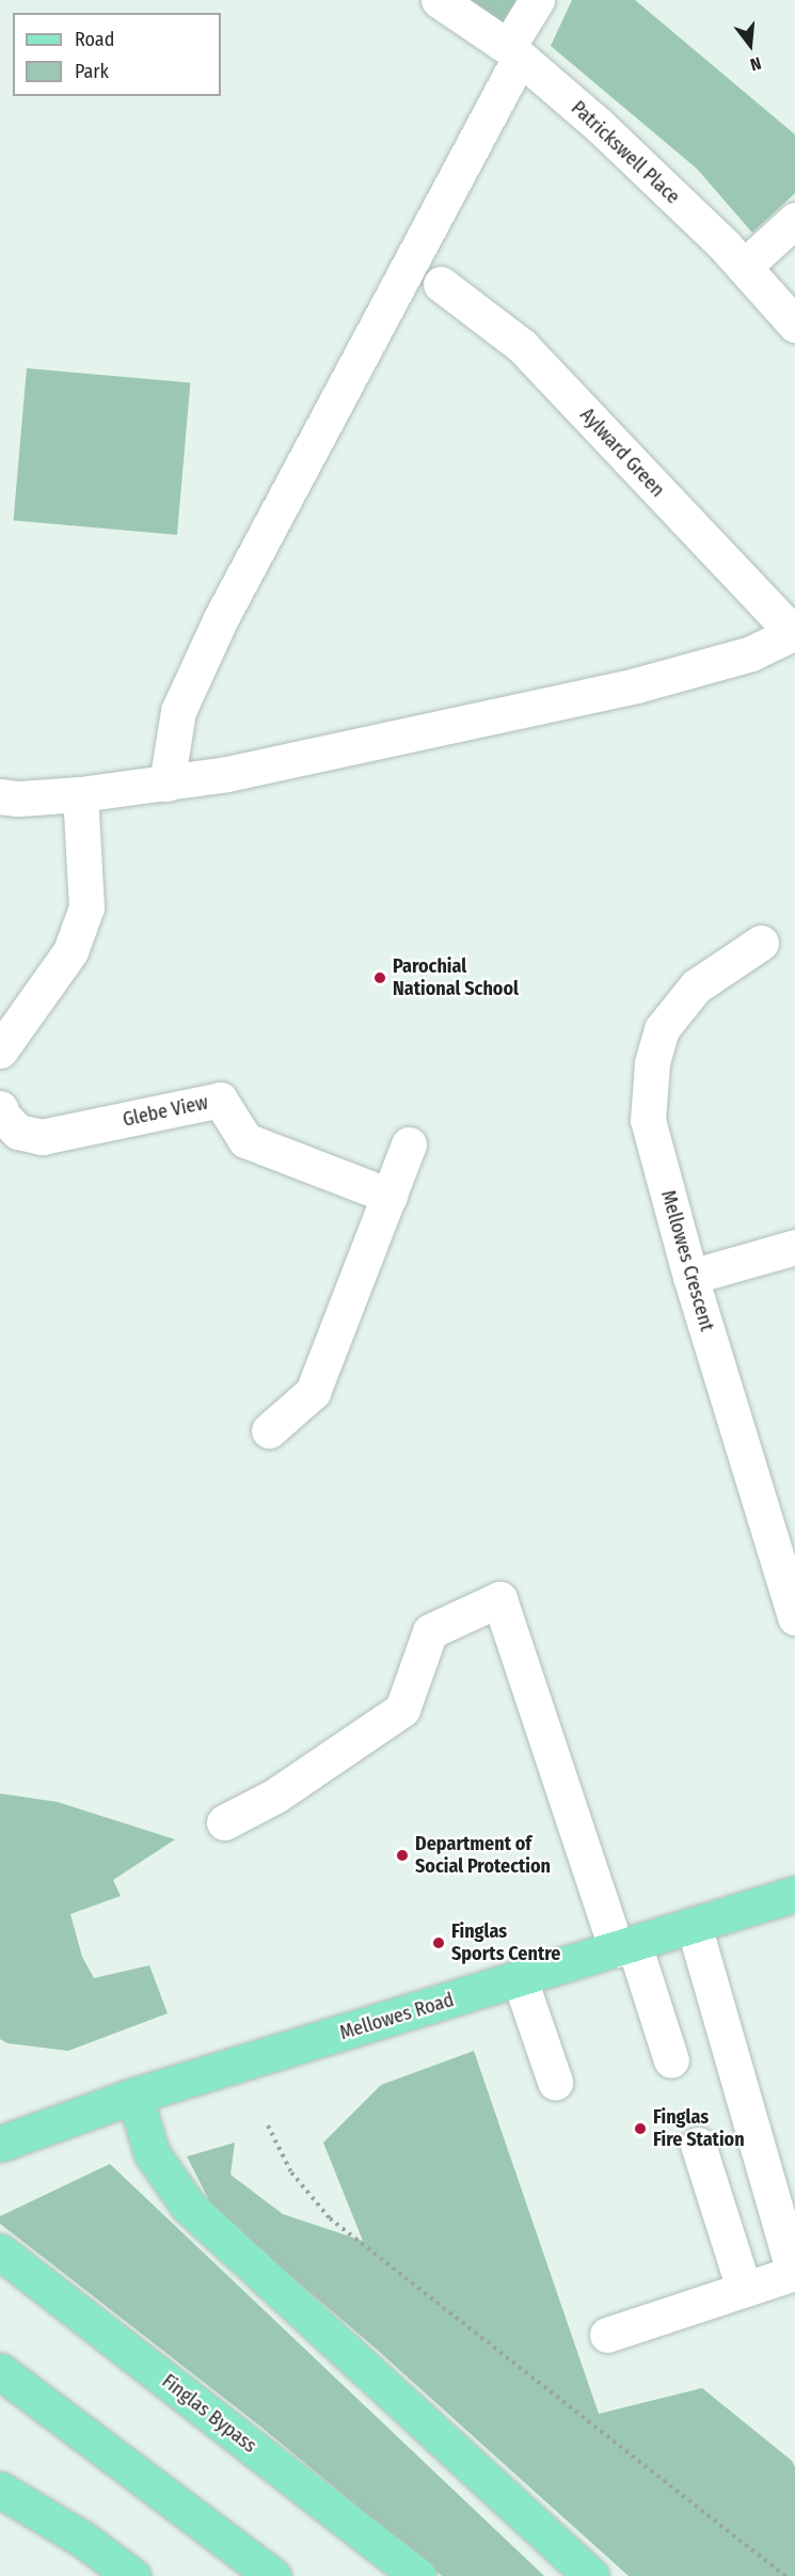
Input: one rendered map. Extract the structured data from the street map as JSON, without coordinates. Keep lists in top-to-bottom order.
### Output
{
  "streets": {
    "main road": ["Mellowes Road", "Finglas Bypass"],
    "street": [
      "Patrickswell Place",
      "Aylward Green",
      "Glebe View",
      "Mellowes Crescent"
    ]
  },
  "places": [
    "Parochial National School",
    "Department of Social Protection",
    "Finglas Sports Centre",
    "Finglas Fire Station"
  ],
  "legend": ["Road", "Park"],
  "north": "bottom"
}
